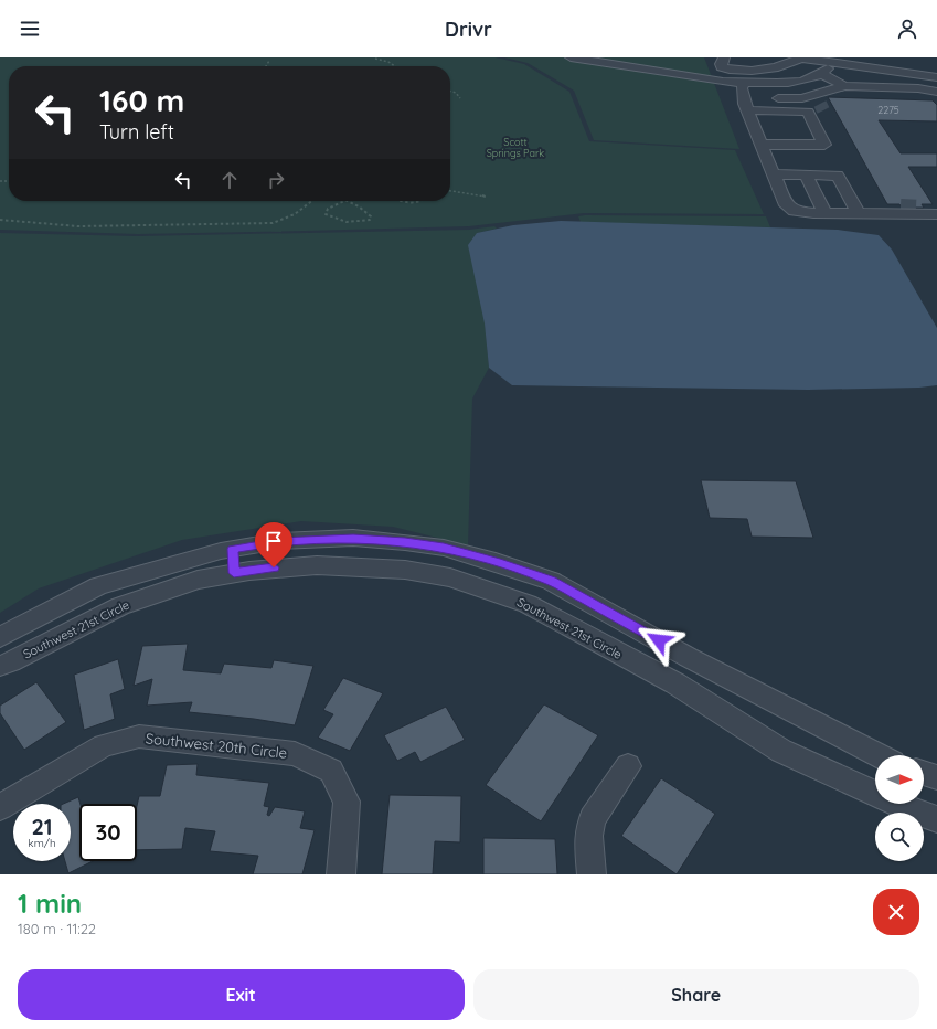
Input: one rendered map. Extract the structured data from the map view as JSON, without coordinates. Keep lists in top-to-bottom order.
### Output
{
  "streets": {
    "street": ["Southwest 21st Circle", "Southwest 20th Circle"]
  },
  "parks": ["Scott Springs Park"],
  "house_numbers": ["2275"],
  "north": "right",
  "page": {
    "header": "Drivr",
    "turn": ["160 m", "Turn left"],
    "speed": "21 km/h",
    "limit": "30",
    "heading": ["1 min", "180 m · 11:22"],
    "buttons": ["Exit", "Share"]
  }
}
